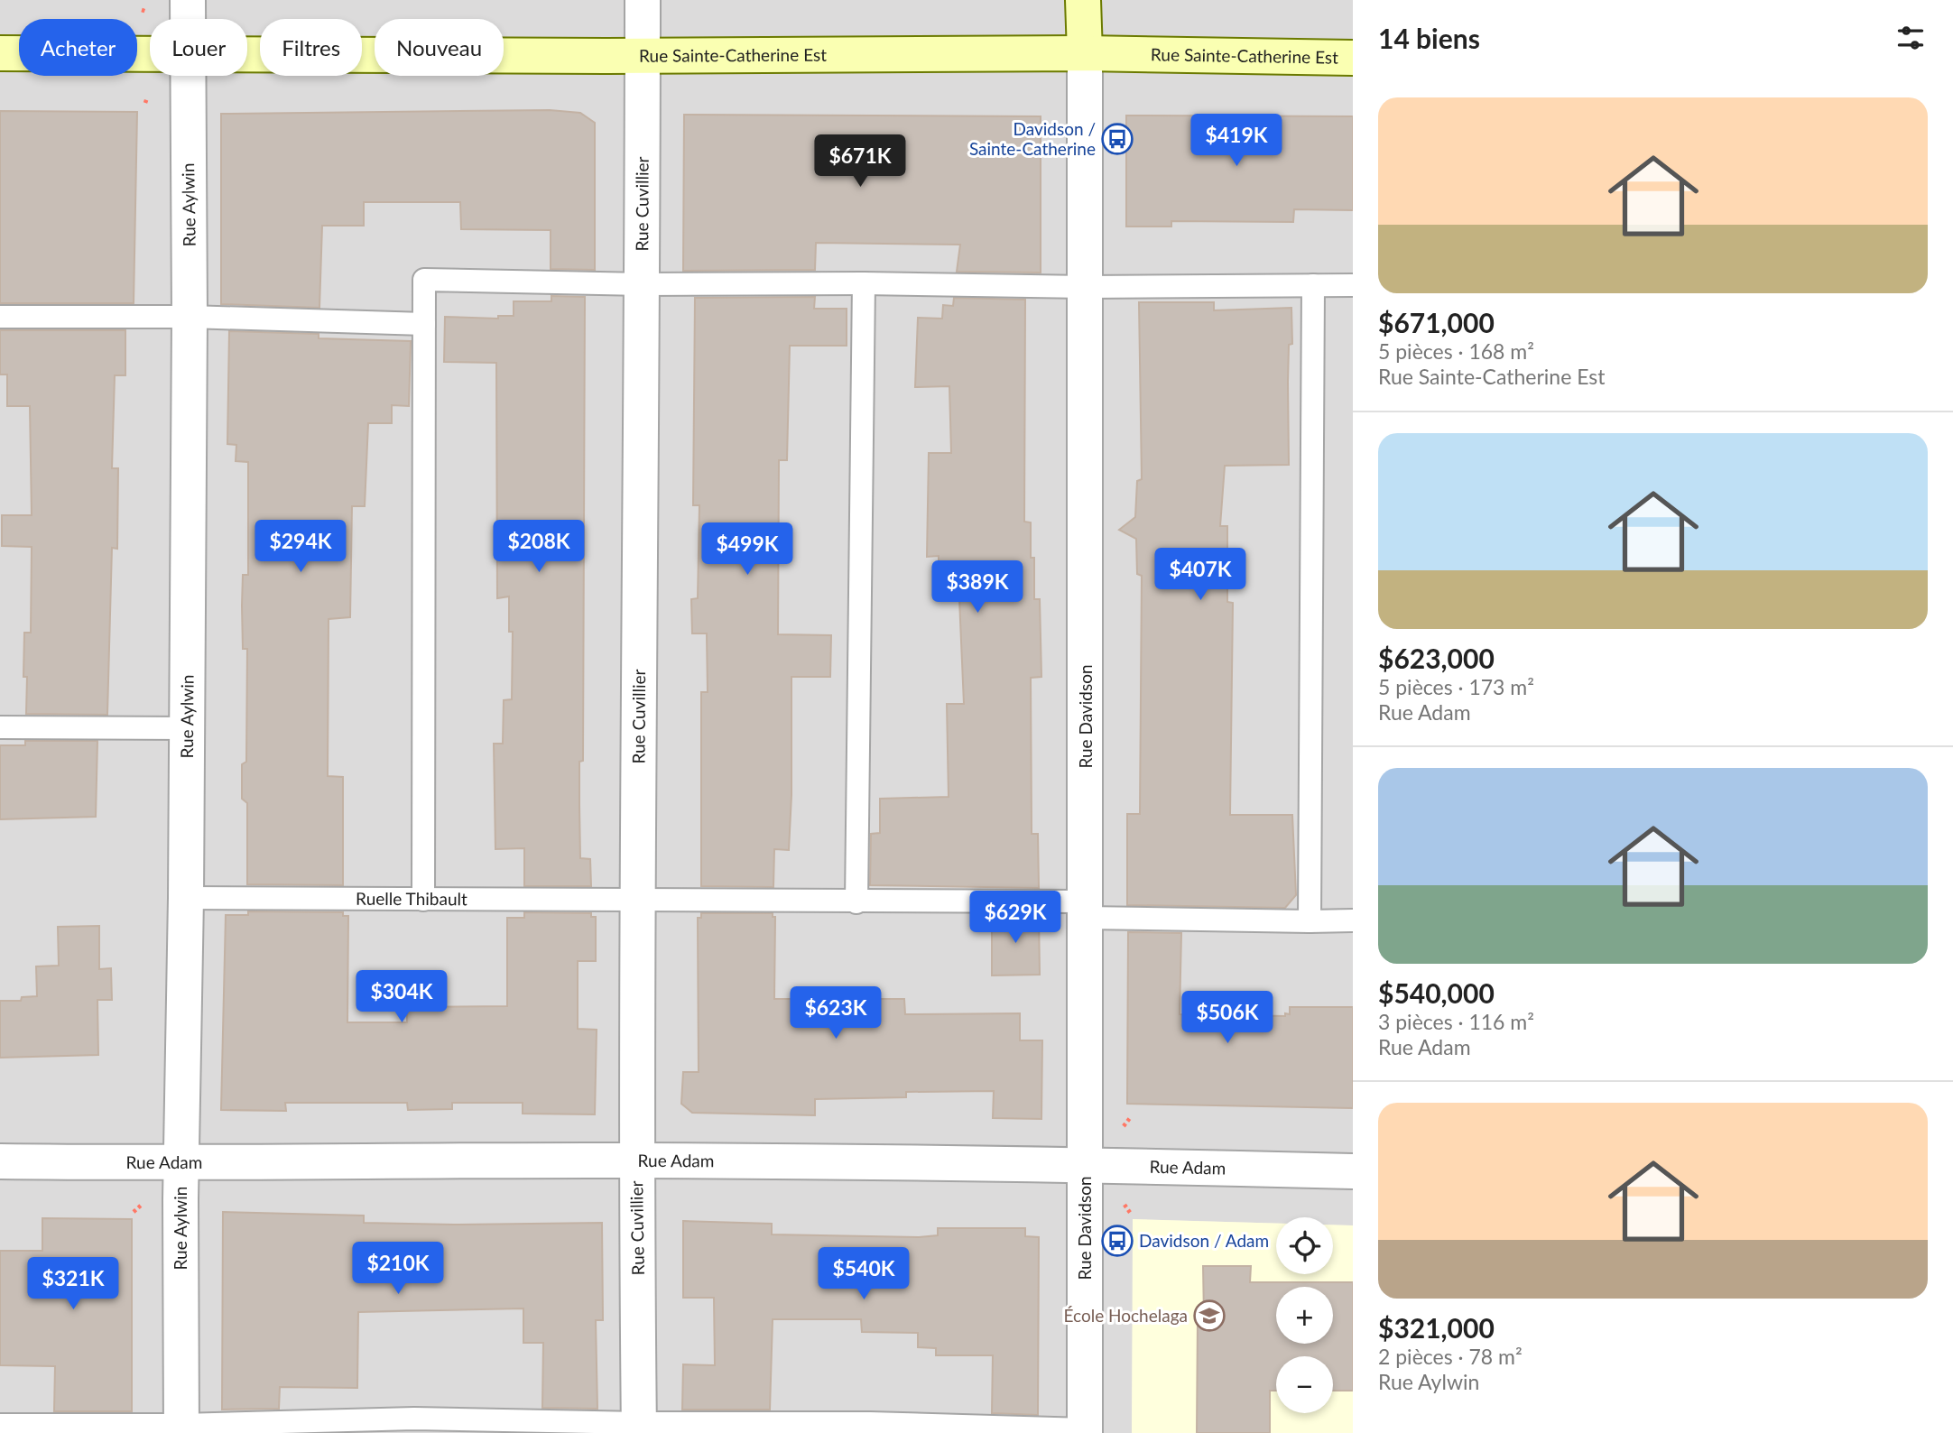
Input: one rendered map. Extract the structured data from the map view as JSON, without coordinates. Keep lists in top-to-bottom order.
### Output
{
  "streets": {
    "street": [
      "Rue Sainte-Catherine Est",
      "Rue Aylwin",
      "Rue Cuvillier",
      "Rue Davidson",
      "Rue Adam"
    ],
    "lane": ["Ruelle Thibault"]
  },
  "crossings": [
    ["Rue Sainte-Catherine Est", "Rue Cuvillier"],
    ["Rue Sainte-Catherine Est", "Rue Davidson"],
    ["Rue Aylwin", "Ruelle Thibault"],
    ["Rue Aylwin", "Rue Adam"],
    ["Rue Cuvillier", "Ruelle Thibault"],
    ["Rue Cuvillier", "Rue Adam"],
    ["Rue Davidson", "Ruelle Thibault"],
    ["Rue Davidson", "Rue Adam"]
  ],
  "places": {
    "bus stop": ["Davidson / Sainte-Catherine", "Davidson / Adam"],
    "school or university": ["École Hochelaga"]
  },
  "page": {
    "heading": "14 biens",
    "chip": [
      "Acheter",
      "Louer",
      "Filtres",
      "Nouveau"
    ],
    "list": [
      {
        "name": "$671,000",
        "note": "5 pièces · 168 m² · Rue Sainte-Catherine Est"
      },
      {
        "name": "$623,000",
        "note": "5 pièces · 173 m² · Rue Adam"
      },
      {
        "name": "$540,000",
        "note": "3 pièces · 116 m² · Rue Adam"
      },
      {
        "name": "$321,000",
        "note": "2 pièces · 78 m² · Rue Aylwin"
      }
    ],
    "price": [
      "$419K",
      "$671K",
      "$294K",
      "$208K",
      "$499K",
      "$407K",
      "$389K",
      "$629K",
      "$304K",
      "$623K",
      "$506K",
      "$210K",
      "$540K",
      "$321K"
    ],
    "map_buttons": ["+", "−"]
  }
}
